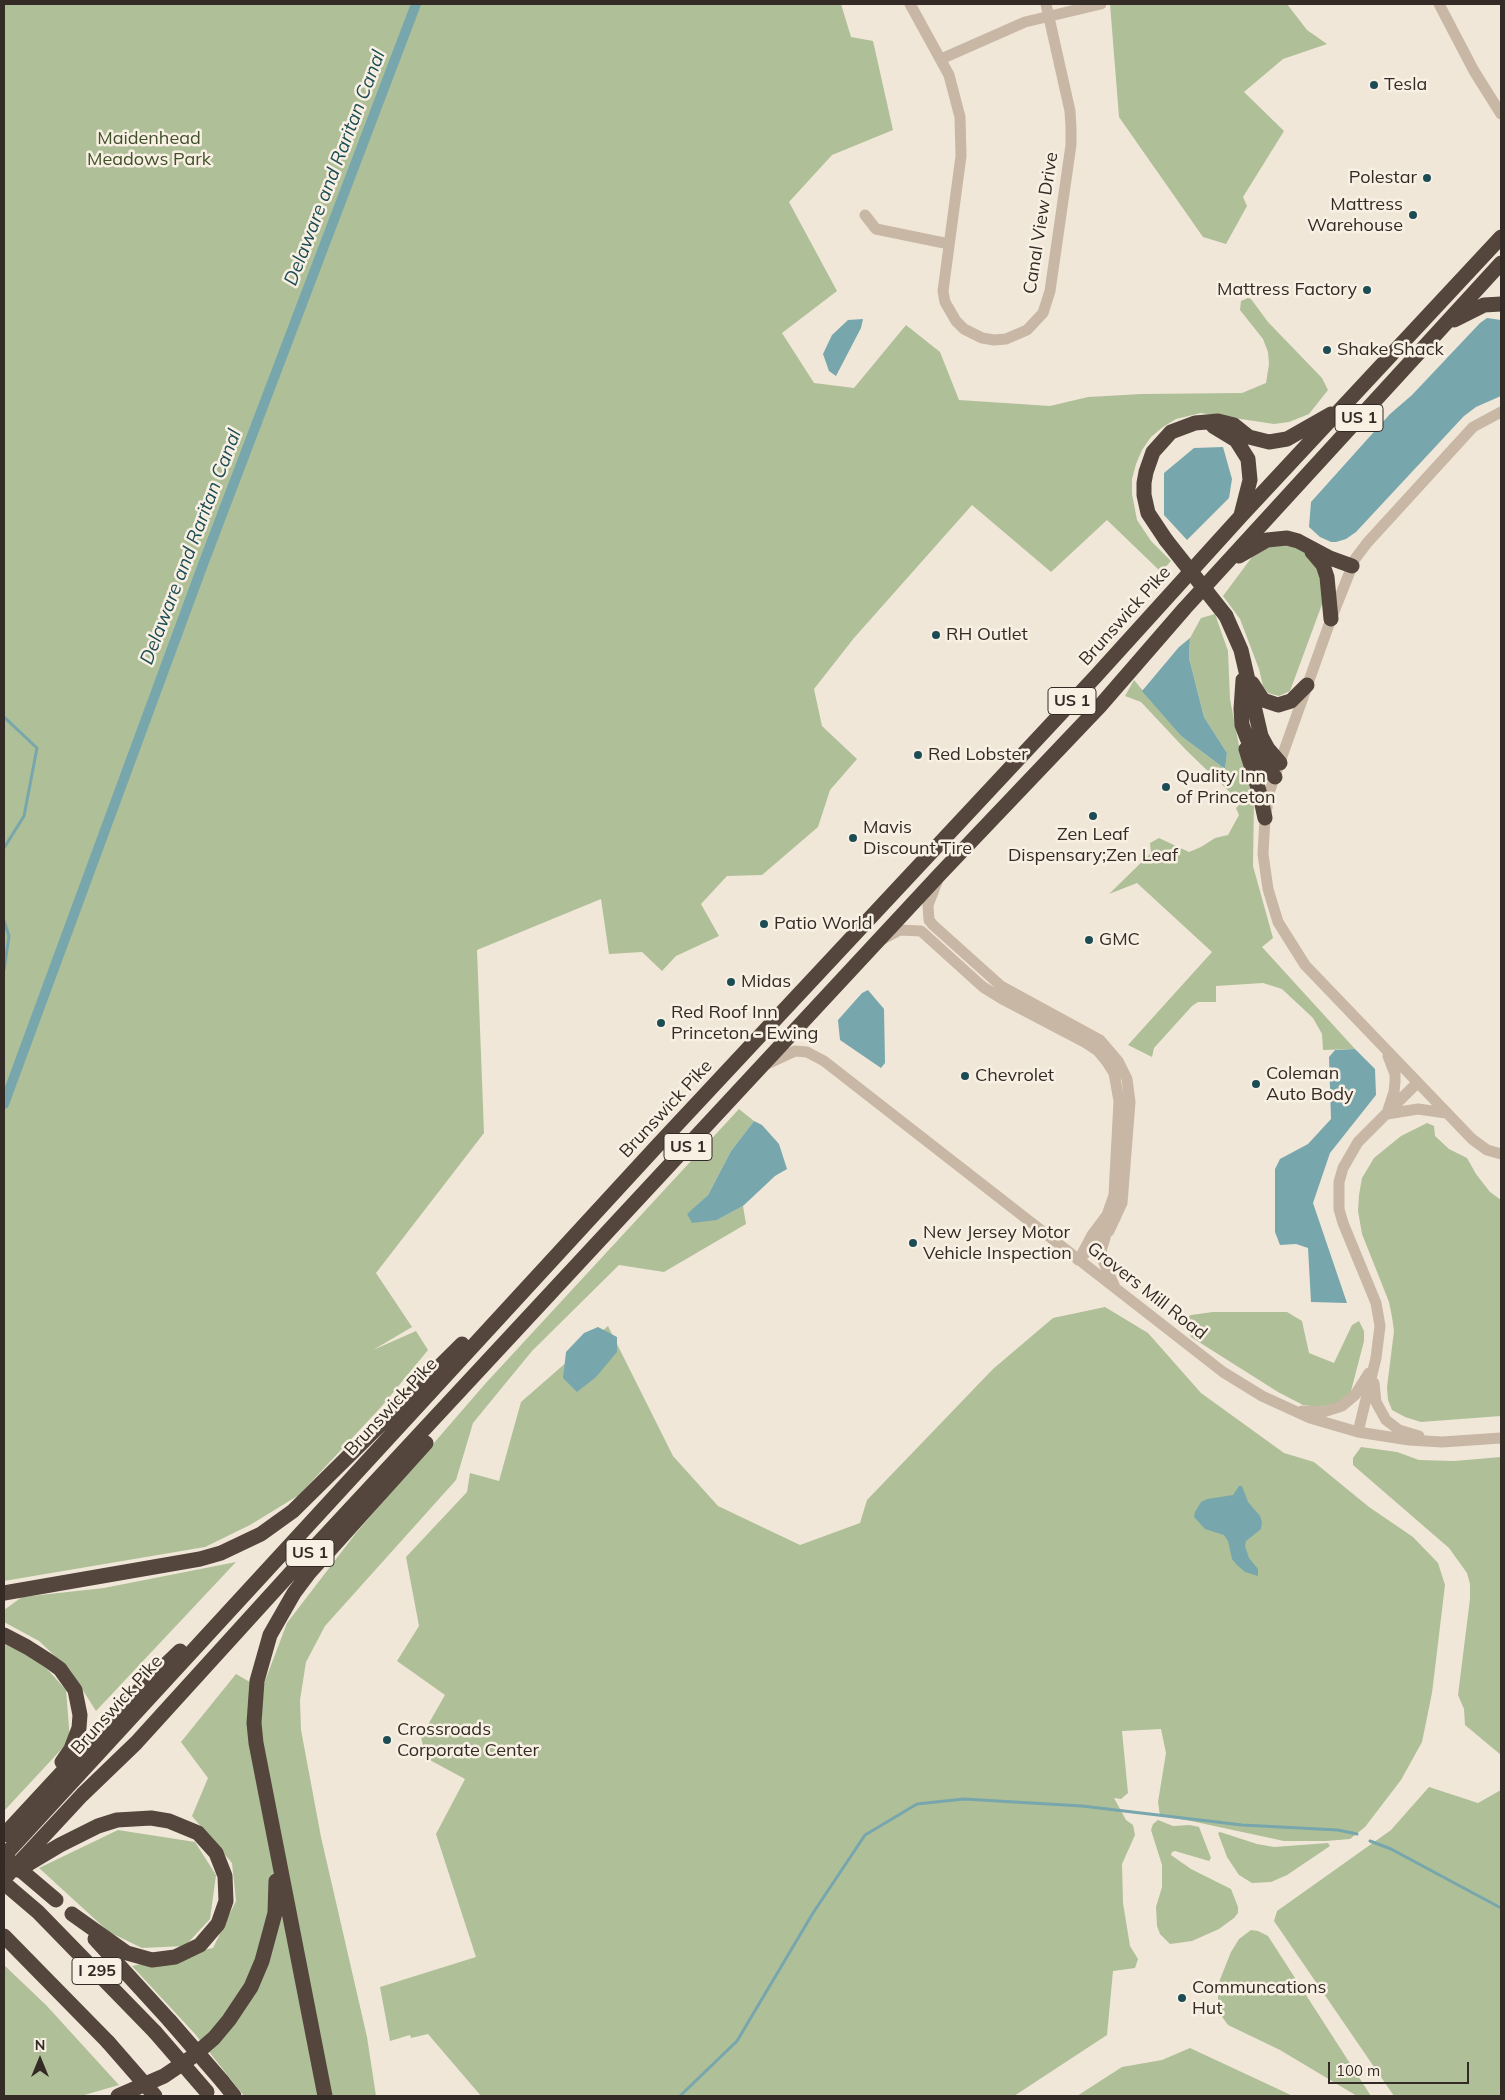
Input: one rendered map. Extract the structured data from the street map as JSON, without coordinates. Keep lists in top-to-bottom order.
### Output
{
  "streets": {
    "highway": ["US 1", "Brunswick Pike", "I 295"],
    "street": ["Canal View Drive", "Grovers Mill Road"]
  },
  "crossings": [
    ["Brunswick Pike", "Grovers Mill Road"],
    ["Brunswick Pike", "I 295"]
  ],
  "water": ["Delaware and Raritan Canal"],
  "parks": ["Maidenhead Meadows Park"],
  "places": [
    "Tesla",
    "Polestar",
    "Mattress Warehouse",
    "Mattress Factory",
    "Shake Shack",
    "RH Outlet",
    "Red Lobster",
    "Quality Inn of Princeton",
    "Zen Leaf Dispensary;Zen Leaf",
    "Mavis Discount Tire",
    "Patio World",
    "GMC",
    "Midas",
    "Red Roof Inn Princeton - Ewing",
    "Chevrolet",
    "Coleman Auto Body",
    "New Jersey Motor Vehicle Inspection",
    "Crossroads Corporate Center",
    "Communcations Hut"
  ],
  "scale_bar": "100 m",
  "north": "top"
}
